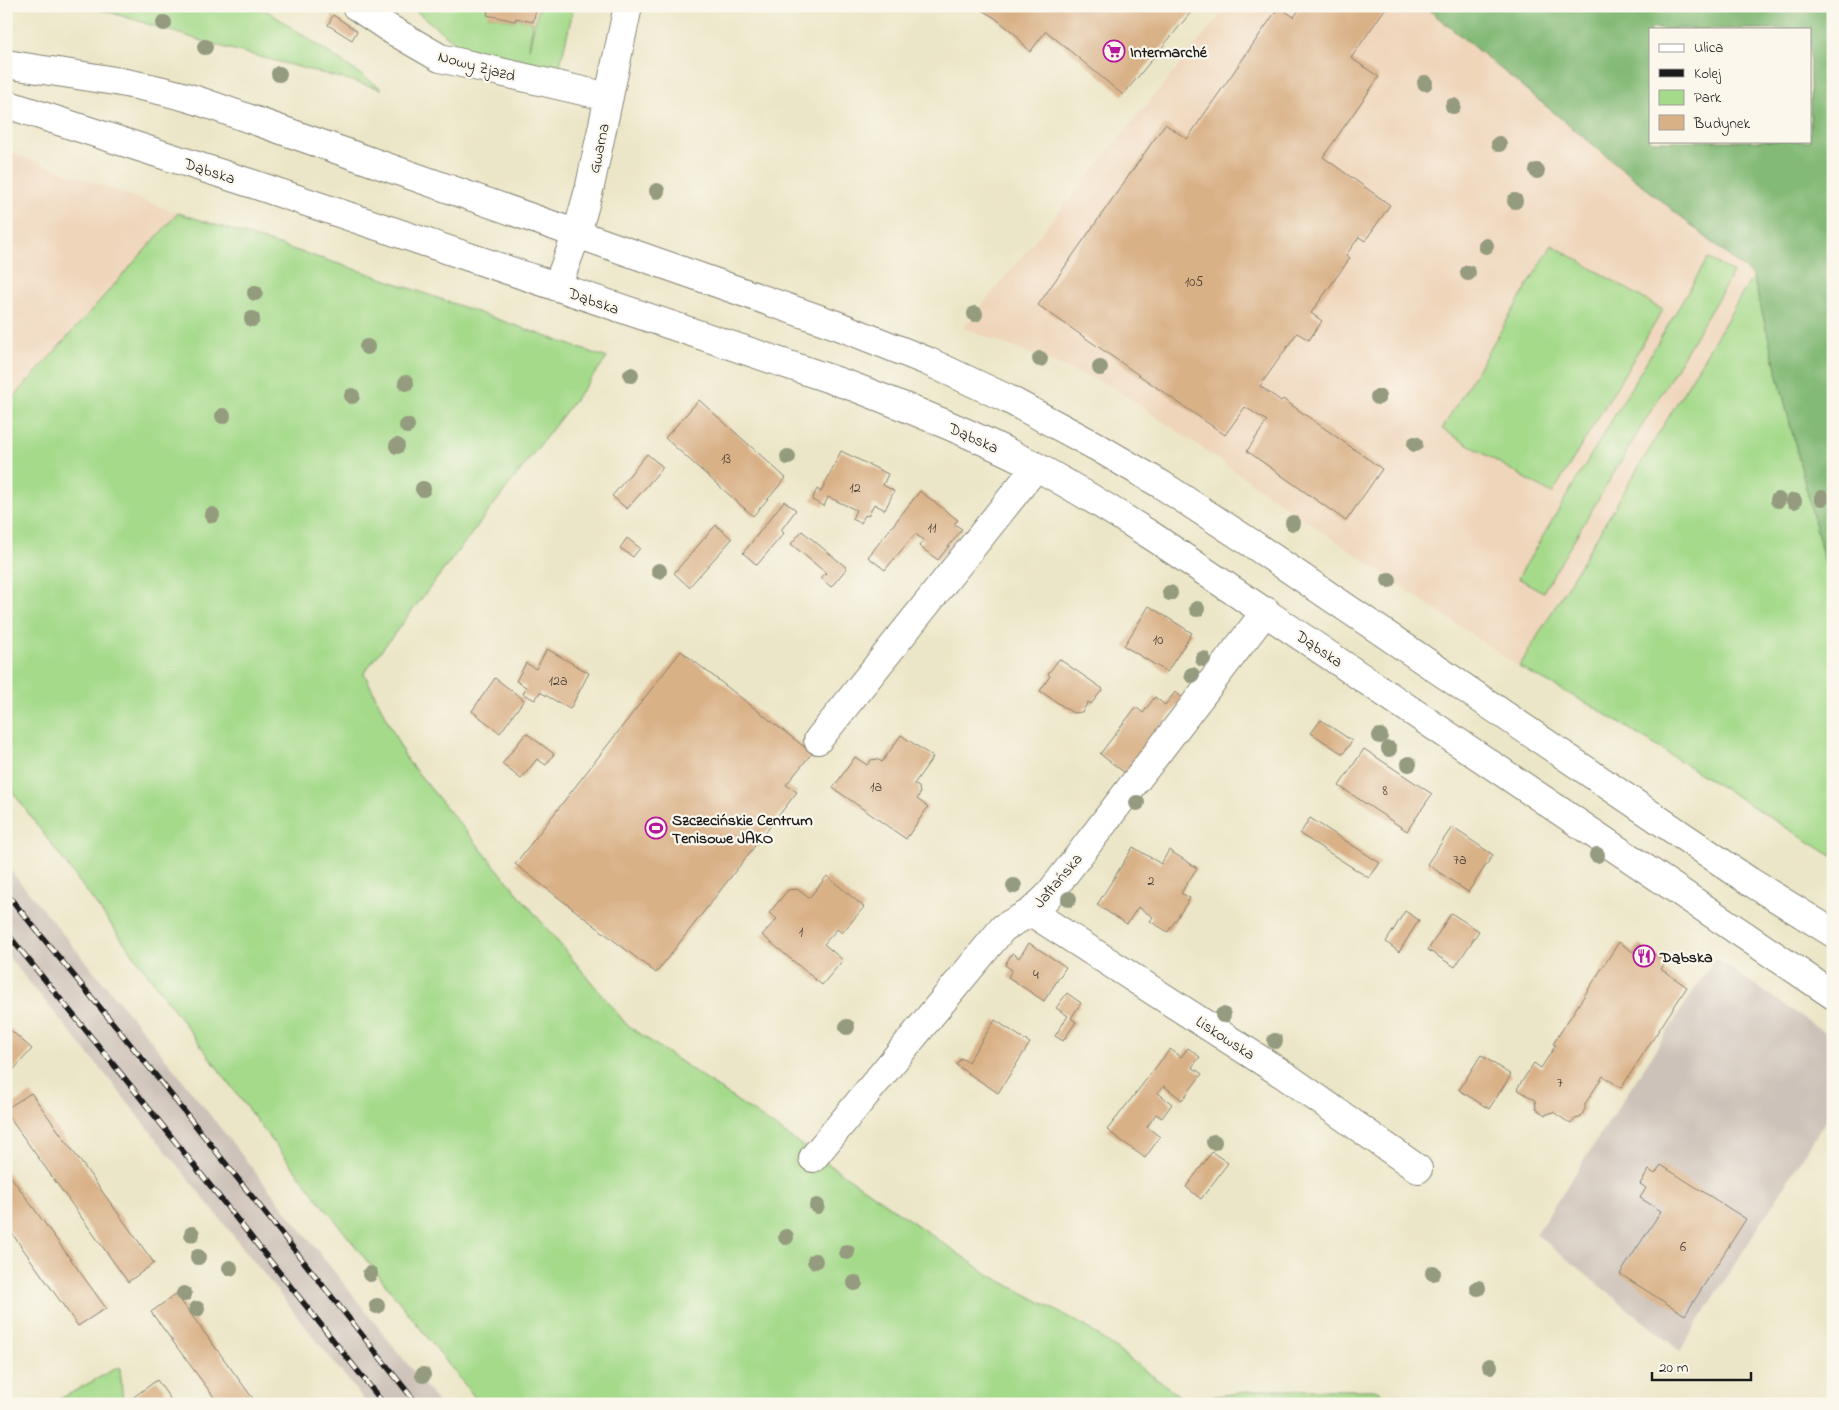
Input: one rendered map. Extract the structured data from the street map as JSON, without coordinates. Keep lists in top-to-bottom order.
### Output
{
  "streets": {
    "street": [
      "Nowy Zjazd",
      "Gwarna",
      "Dąbska",
      "Jałtańska",
      "Liskowska"
    ]
  },
  "crossings": [
    ["Nowy Zjazd", "Gwarna"],
    ["Gwarna", "Dąbska"],
    ["Dąbska", "Jałtańska"],
    ["Jałtańska", "Liskowska"]
  ],
  "places": {
    "supermarket": ["Intermarché"],
    "sports": ["Szczecińskie Centrum Tenisowe JAKO"],
    "restaurant": ["Dąbska"]
  },
  "house_numbers": [
    "105",
    "13",
    "12",
    "11",
    "10",
    "12a",
    "1a",
    "8",
    "7a",
    "2",
    "1",
    "4",
    "7",
    "6"
  ],
  "legend": [
    "Ulica",
    "Kolej",
    "Park",
    "Budynek"
  ],
  "scale_bar": "20 m"
}
